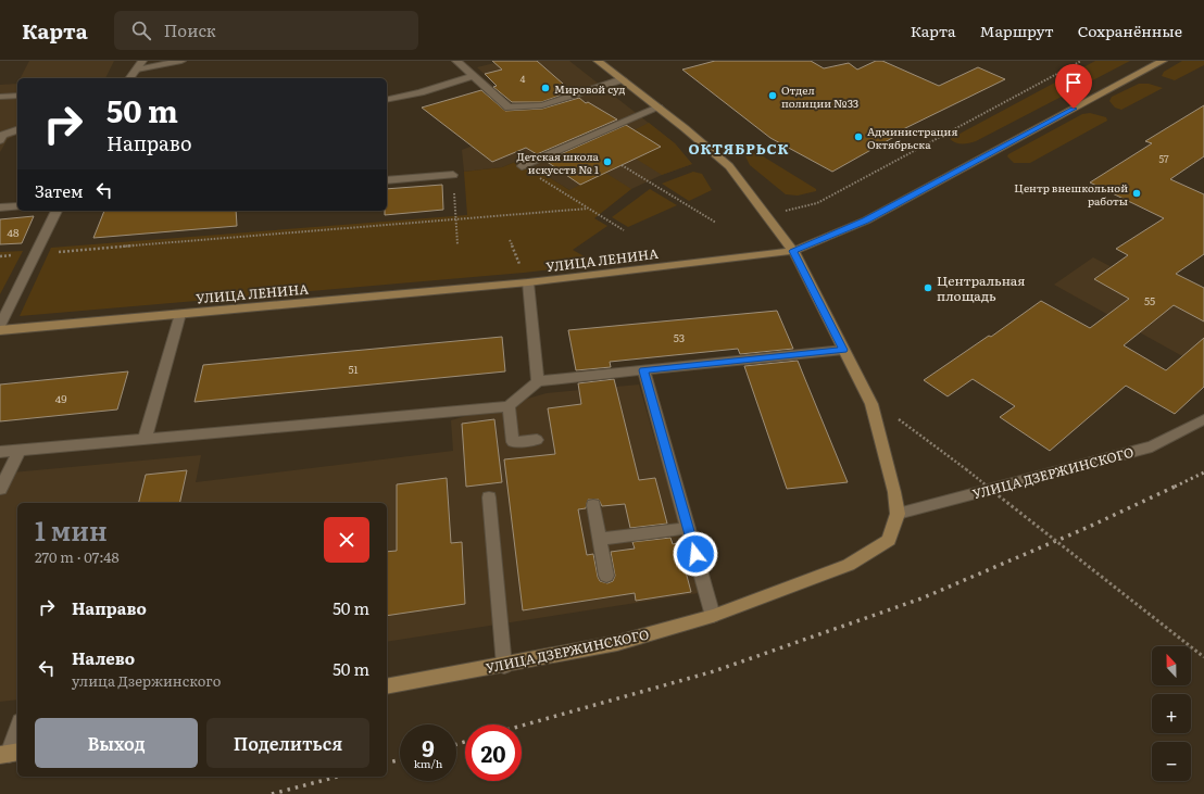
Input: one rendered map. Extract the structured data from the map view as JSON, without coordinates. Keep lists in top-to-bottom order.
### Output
{
  "streets": {
    "main road": ["УЛИЦА ЛЕНИНА", "УЛИЦА ДЗЕРЖИНСКОГО"]
  },
  "crossings": [
    ["УЛИЦА ЛЕНИНА", "УЛИЦА ДЗЕРЖИНСКОГО"]
  ],
  "districts": ["ОКТЯБРЬСК"],
  "places": [
    "Мировой суд",
    "Отдел полиции №33",
    "Администрация Октябрьска",
    "Детская школа искусств № 1",
    "Центр внешкольной работы",
    "Центральная площадь"
  ],
  "house_numbers": [
    "4",
    "57",
    "48",
    "55",
    "53",
    "51",
    "49"
  ],
  "north": "top",
  "page": {
    "header": "Карта",
    "search": "Поиск",
    "nav": ["Карта", "Маршрут", "Сохранённые"],
    "turn": ["50 m", "Направо"],
    "then": "Затем",
    "heading": ["1 мин", "270 m · 07:48"],
    "list": [
      {
        "name": "Направо",
        "value": "50 m"
      },
      {
        "name": "Налево",
        "note": "улица Дзержинского",
        "value": "50 m"
      }
    ],
    "map_buttons": ["+", "−"],
    "buttons": ["Выход", "Поделиться"],
    "speed": "9 km/h",
    "limit": "20"
  }
}
